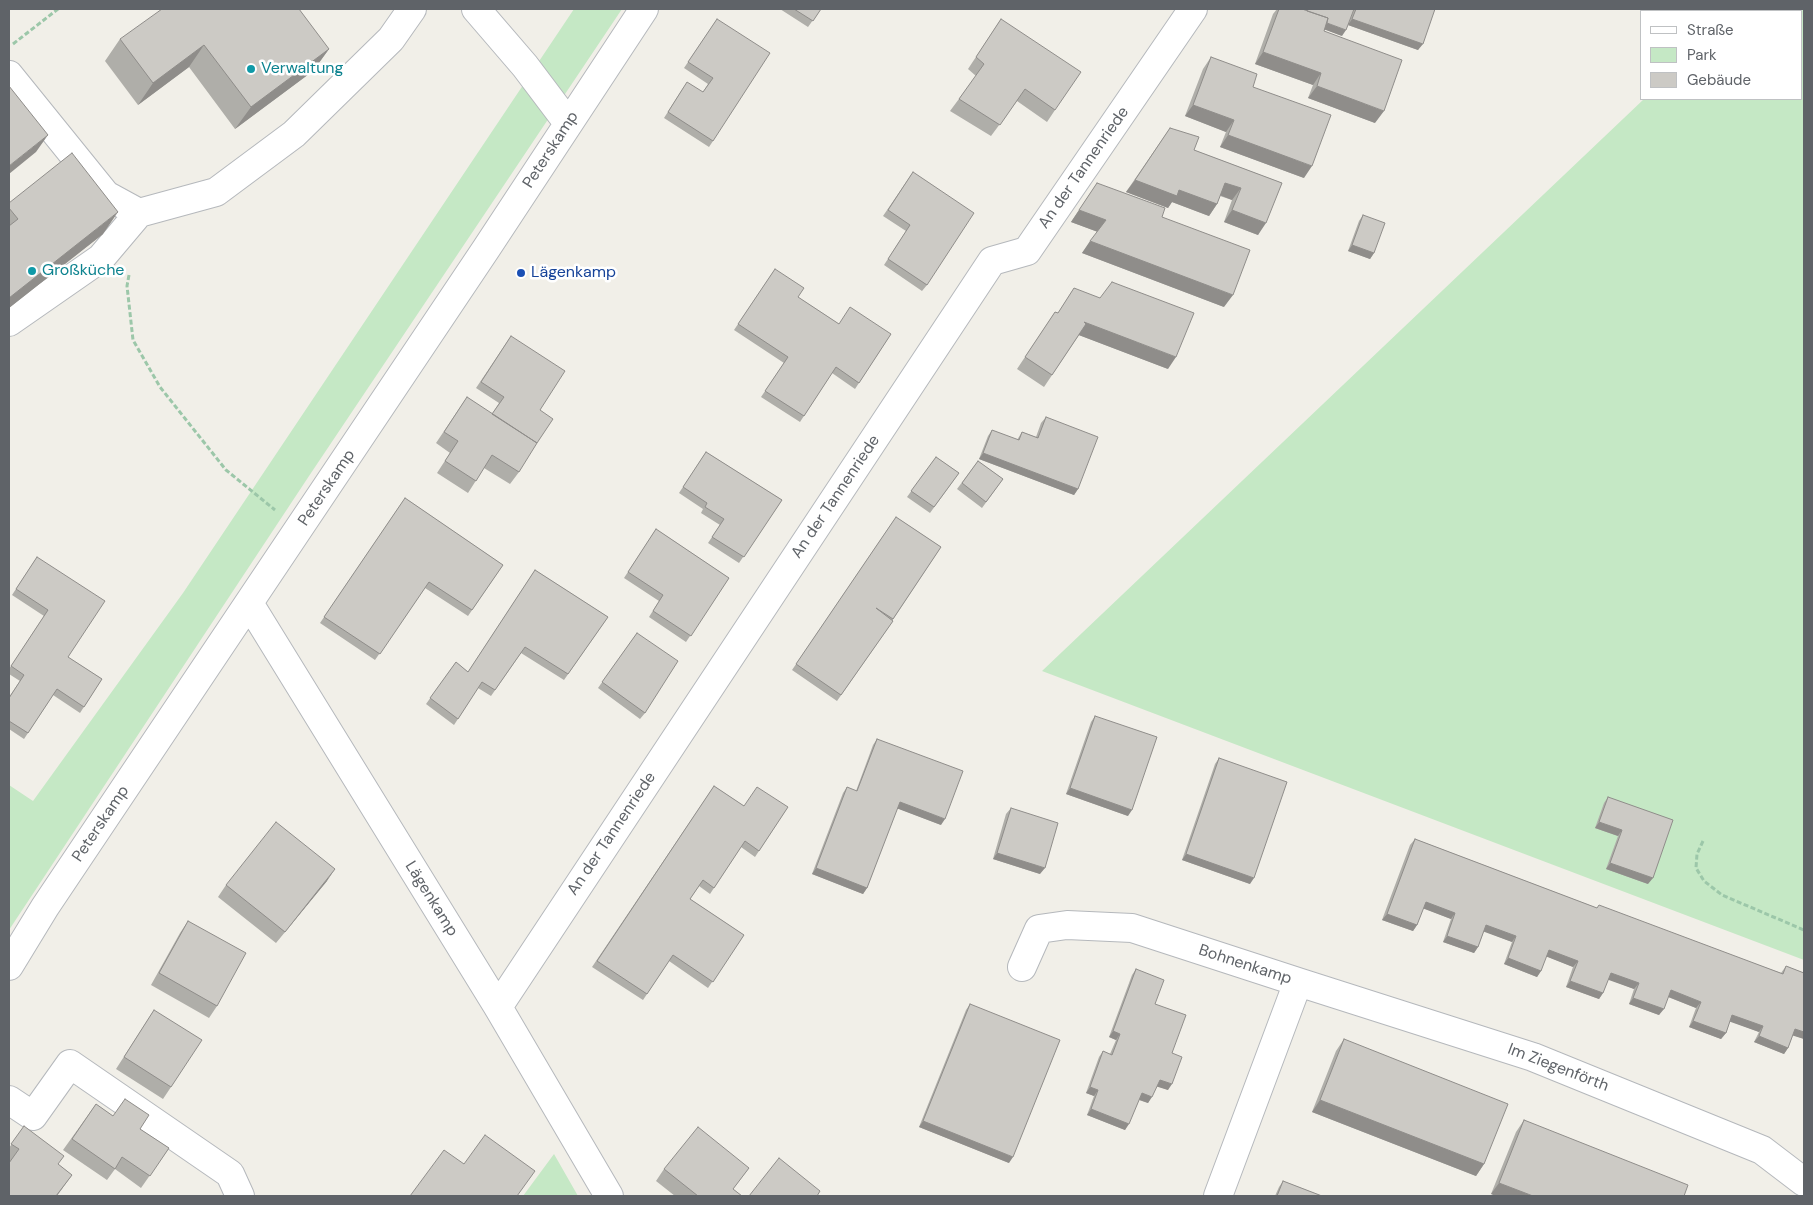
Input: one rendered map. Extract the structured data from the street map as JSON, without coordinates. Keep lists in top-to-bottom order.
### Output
{
  "streets": {
    "street": [
      "Peterskamp",
      "An der Tannenriede",
      "Lägenkamp",
      "Bohnenkamp",
      "Im Ziegenförth"
    ]
  },
  "crossings": [
    ["Peterskamp", "Lägenkamp"],
    ["An der Tannenriede", "Lägenkamp"],
    ["Bohnenkamp", "Im Ziegenförth"]
  ],
  "places": ["Verwaltung", "Großküche", "Lägenkamp"],
  "legend": ["Straße", "Park", "Gebäude"]
}
